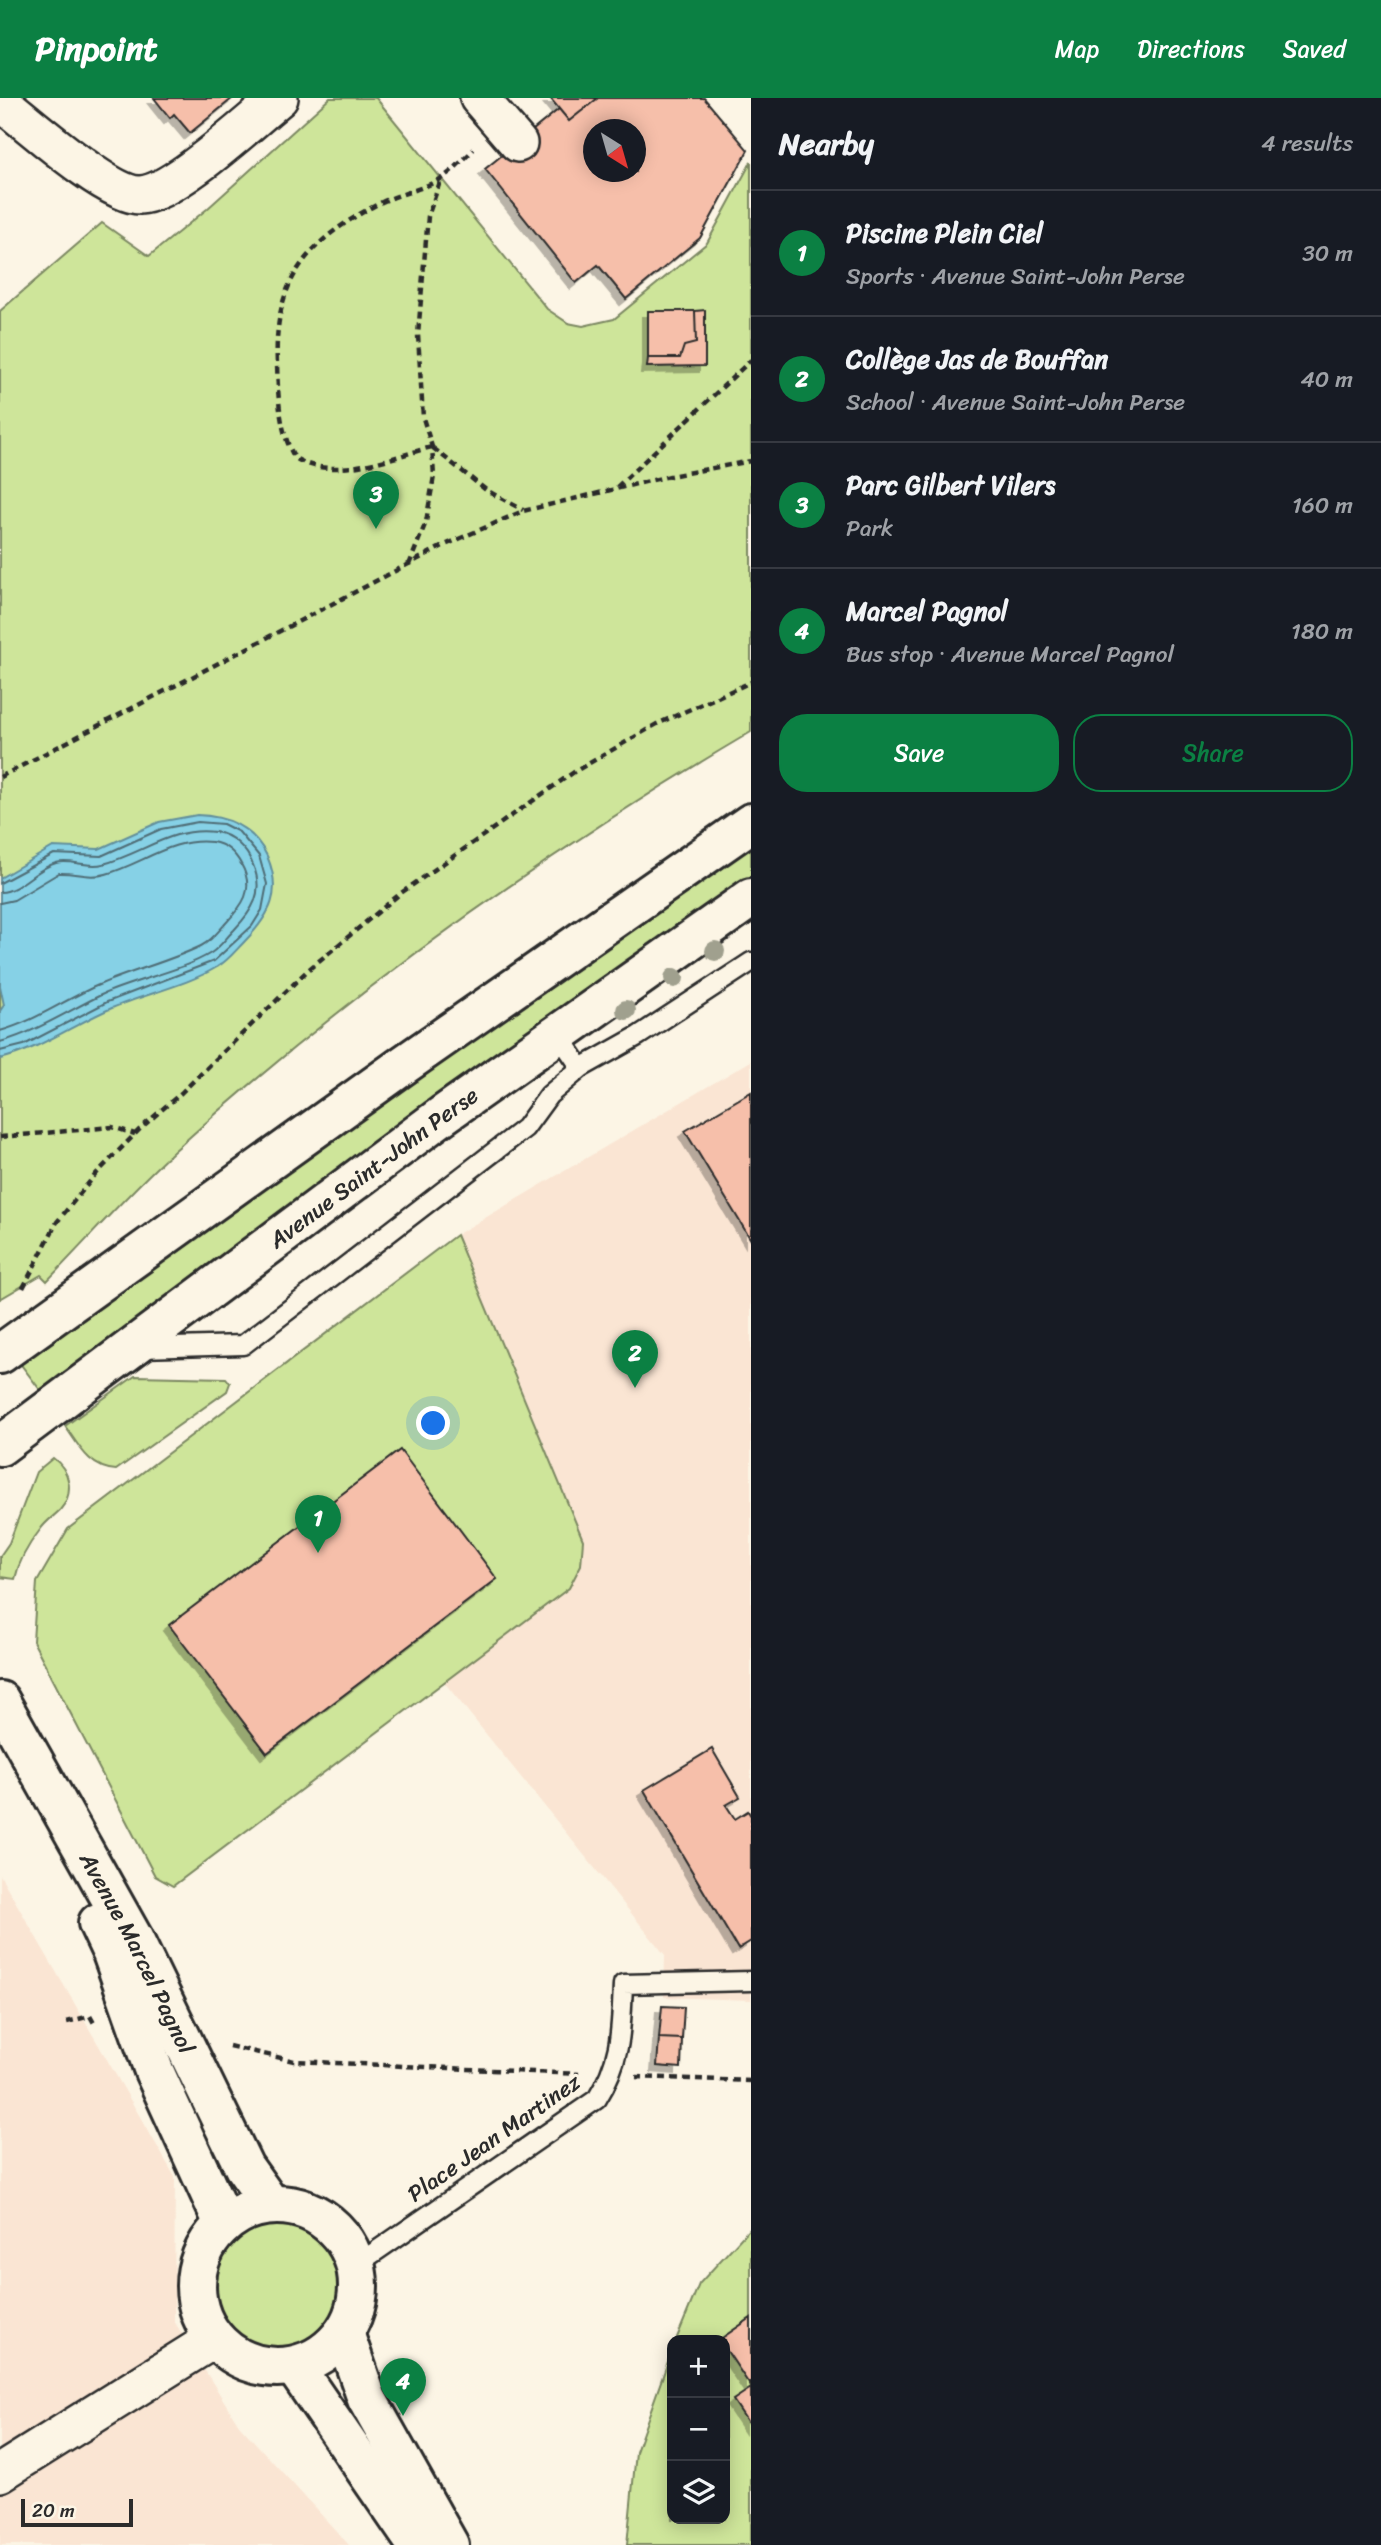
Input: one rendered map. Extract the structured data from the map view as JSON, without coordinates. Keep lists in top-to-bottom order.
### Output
{
  "streets": {
    "main road": ["Avenue Saint-John Perse", "Avenue Marcel Pagnol"],
    "lane": ["Place Jean Martinez"]
  },
  "crossings": [
    ["Avenue Marcel Pagnol", "Place Jean Martinez"]
  ],
  "scale_bar": "20 m",
  "north": "bottom right",
  "page": {
    "header": "Pinpoint",
    "nav": ["Map", "Directions", "Saved"],
    "heading": ["Nearby", "4 results"],
    "list": [
      {
        "mark": "1",
        "name": "Piscine Plein Ciel",
        "note": "Sports · Avenue Saint-John Perse",
        "value": "30 m"
      },
      {
        "mark": "2",
        "name": "Collège Jas de Bouffan",
        "note": "School · Avenue Saint-John Perse",
        "value": "40 m"
      },
      {
        "mark": "3",
        "name": "Parc Gilbert Vilers",
        "note": "Park",
        "value": "160 m"
      },
      {
        "mark": "4",
        "name": "Marcel Pagnol",
        "note": "Bus stop · Avenue Marcel Pagnol",
        "value": "180 m"
      }
    ],
    "pins": [
      "3",
      "2",
      "1",
      "4"
    ],
    "buttons": ["Save", "Share"],
    "map_buttons": ["+", "−"],
    "scale": "20 m"
  }
}
